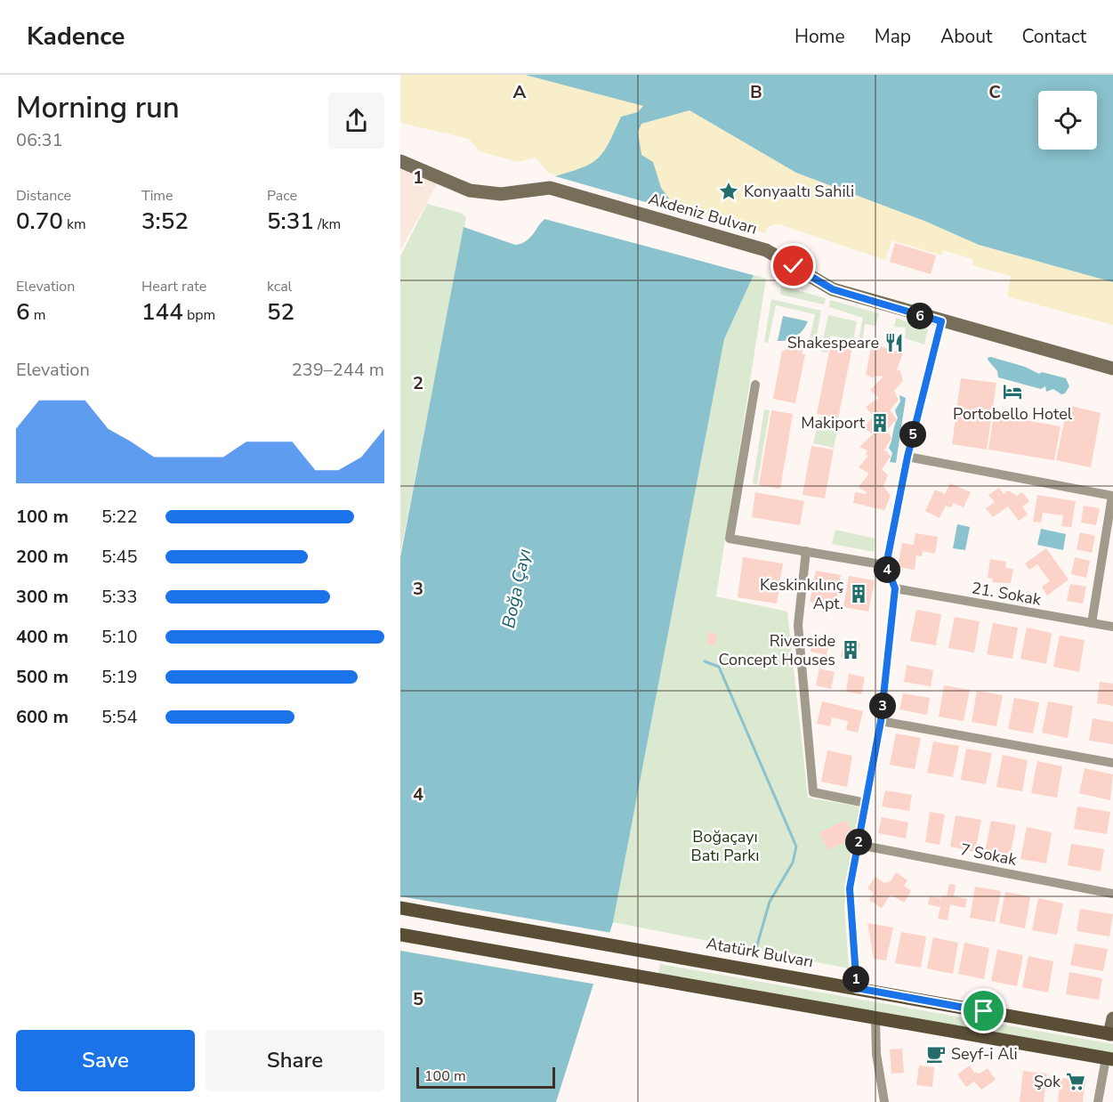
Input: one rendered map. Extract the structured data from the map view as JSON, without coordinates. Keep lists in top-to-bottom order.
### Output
{
  "streets": {
    "main road": ["Akdeniz Bulvarı", "Atatürk Bulvarı"],
    "street": ["21. Sokak", "7 Sokak"]
  },
  "water": ["Boğa Çayı"],
  "parks": ["Boğaçayı Batı Parkı"],
  "places": {
    "place": ["Konyaaltı Sahili"],
    "restaurant": ["Shakespeare"],
    "hotel": ["Portobello Hotel"],
    "building": ["Makiport", "Keskinkılınç Apt.", "Riverside Concept Houses"],
    "cafe": ["Seyf-i Ali"],
    "supermarket": ["Şok"]
  },
  "scale_bar": "100 m",
  "page": {
    "header": "Kadence",
    "nav": [
      "Home",
      "Map",
      "About",
      "Contact"
    ],
    "heading": ["Morning run", "06:31"],
    "stats": [
      ["Distance", "0.70 km"],
      ["Time", "3:52"],
      ["Pace", "5:31 /km"],
      ["Elevation", "6 m"],
      ["Heart rate", "144 bpm"],
      ["kcal", "52"]
    ],
    "pins": [
      "6",
      "5",
      "4",
      "3",
      "2",
      "1"
    ],
    "chart": ["Elevation", "239–244 m"],
    "list": [
      {
        "name": "100 m",
        "note": "5:22"
      },
      {
        "name": "200 m",
        "note": "5:45"
      },
      {
        "name": "300 m",
        "note": "5:33"
      },
      {
        "name": "400 m",
        "note": "5:10"
      },
      {
        "name": "500 m",
        "note": "5:19"
      },
      {
        "name": "600 m",
        "note": "5:54"
      }
    ],
    "buttons": ["Save", "Share"],
    "scale": "100 m"
  },
  "grid": {
    "columns": ["A", "B", "C"],
    "rows": [
      "1",
      "2",
      "3",
      "4",
      "5"
    ]
  }
}
